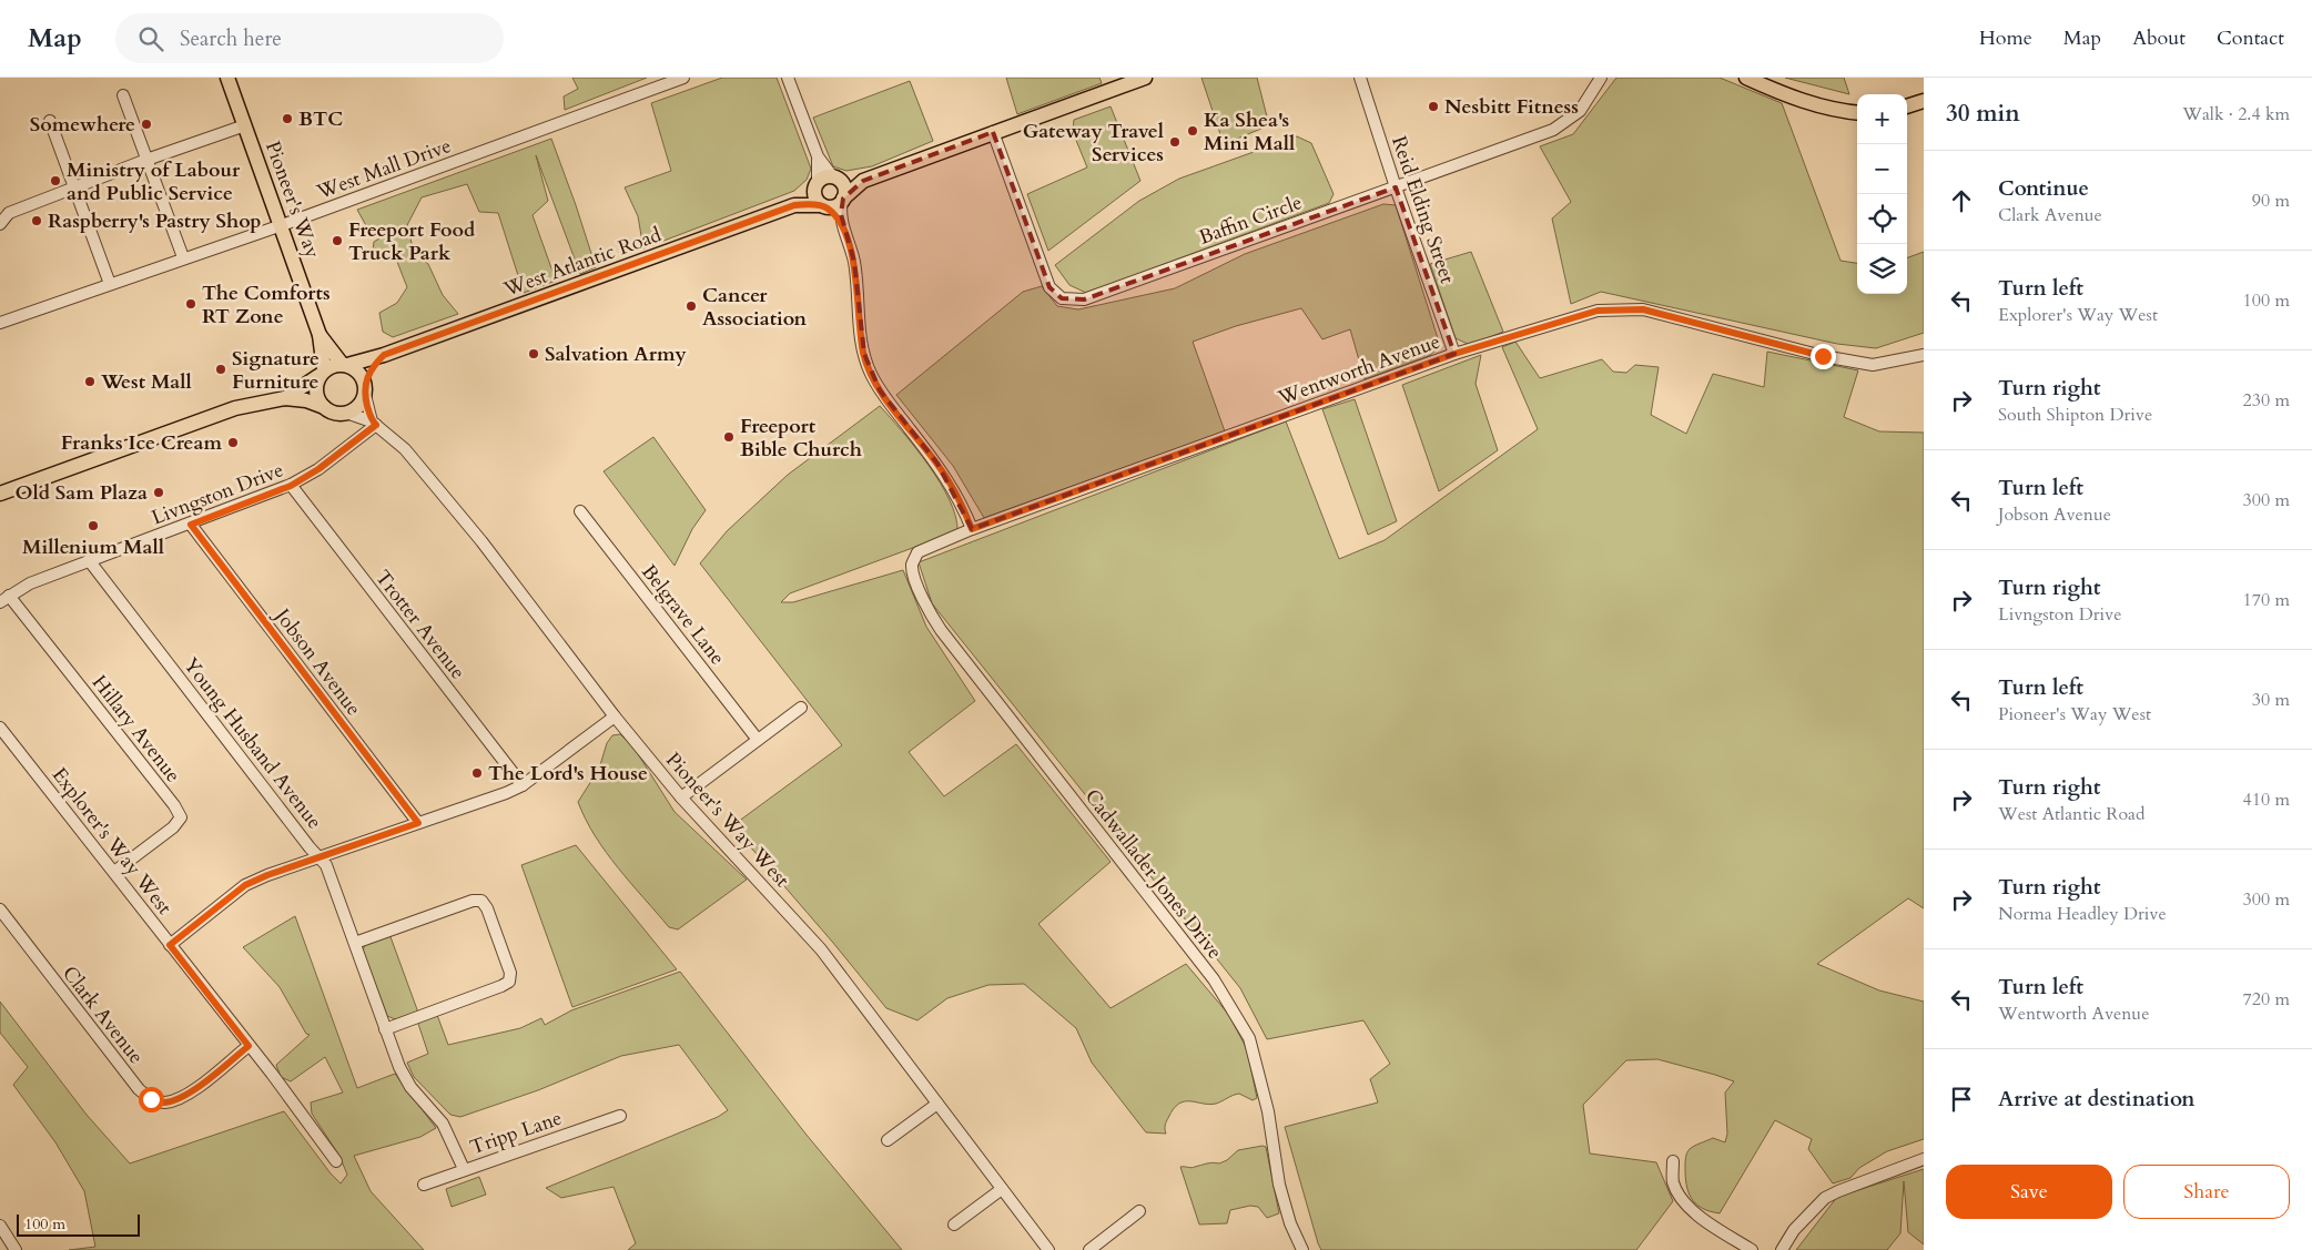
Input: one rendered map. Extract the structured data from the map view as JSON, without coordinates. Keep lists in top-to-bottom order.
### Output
{
  "streets": {
    "main road": ["Pioneer's Way", "West Atlantic Road"],
    "street": [
      "West Mall Drive",
      "Reid Elding Street",
      "Baffin Circle",
      "Wentworth Avenue",
      "Livngston Drive",
      "Belgrave Lane",
      "Trotter Avenue",
      "Jobson Avenue",
      "Hillary Avenue",
      "Young Husband Avenue",
      "Pioneer's Way West",
      "Explorer's Way West",
      "Cadwallader Jones Drive",
      "Clark Avenue",
      "Tripp Lane"
    ]
  },
  "crossings": [
    ["West Mall Drive", "Pioneer's Way"],
    ["Pioneer's Way", "West Atlantic Road"],
    ["Pioneer's Way", "Pioneer's Way West"],
    ["Reid Elding Street", "Baffin Circle"],
    ["Reid Elding Street", "Wentworth Avenue"],
    ["Baffin Circle", "West Atlantic Road"],
    ["West Atlantic Road", "Pioneer's Way West"],
    ["Wentworth Avenue", "Cadwallader Jones Drive"],
    ["Livngston Drive", "Trotter Avenue"],
    ["Livngston Drive", "Jobson Avenue"],
    ["Livngston Drive", "Hillary Avenue"],
    ["Livngston Drive", "Young Husband Avenue"],
    ["Livngston Drive", "Pioneer's Way West"],
    ["Hillary Avenue", "Explorer's Way West"],
    ["Young Husband Avenue", "Tripp Lane"],
    ["Explorer's Way West", "Clark Avenue"]
  ],
  "places": [
    "Nesbitt Fitness",
    "BTC",
    "Somewhere",
    "Ka Shea's Mini Mall",
    "Gateway Travel Services",
    "Ministry of Labour and Public Service",
    "Raspberry's Pastry Shop",
    "Freeport Food Truck Park",
    "The Comforts RT Zone",
    "Cancer Association",
    "Salvation Army",
    "Signature Furniture",
    "West Mall",
    "Freeport Bible Church",
    "Franks Ice Cream",
    "Old Sam Plaza",
    "Millenium Mall",
    "The Lord's House"
  ],
  "scale_bar": "100 m",
  "page": {
    "header": "Map",
    "search": "Search here",
    "nav": [
      "Home",
      "Map",
      "About",
      "Contact"
    ],
    "heading": ["30 min", "Walk · 2.4 km"],
    "map_buttons": ["+", "−"],
    "list": [
      ["Continue", "Clark Avenue", "90 m"],
      ["Turn left", "Explorer's Way West", "100 m"],
      ["Turn right", "South Shipton Drive", "230 m"],
      ["Turn left", "Jobson Avenue", "300 m"],
      ["Turn right", "Livngston Drive", "170 m"],
      ["Turn left", "Pioneer's Way West", "30 m"],
      ["Turn right", "West Atlantic Road", "410 m"],
      ["Turn right", "Norma Headley Drive", "300 m"],
      ["Turn left", "Wentworth Avenue", "720 m"],
      "Arrive at destination"
    ],
    "buttons": ["Save", "Share"],
    "scale": "100 m"
  }
}
